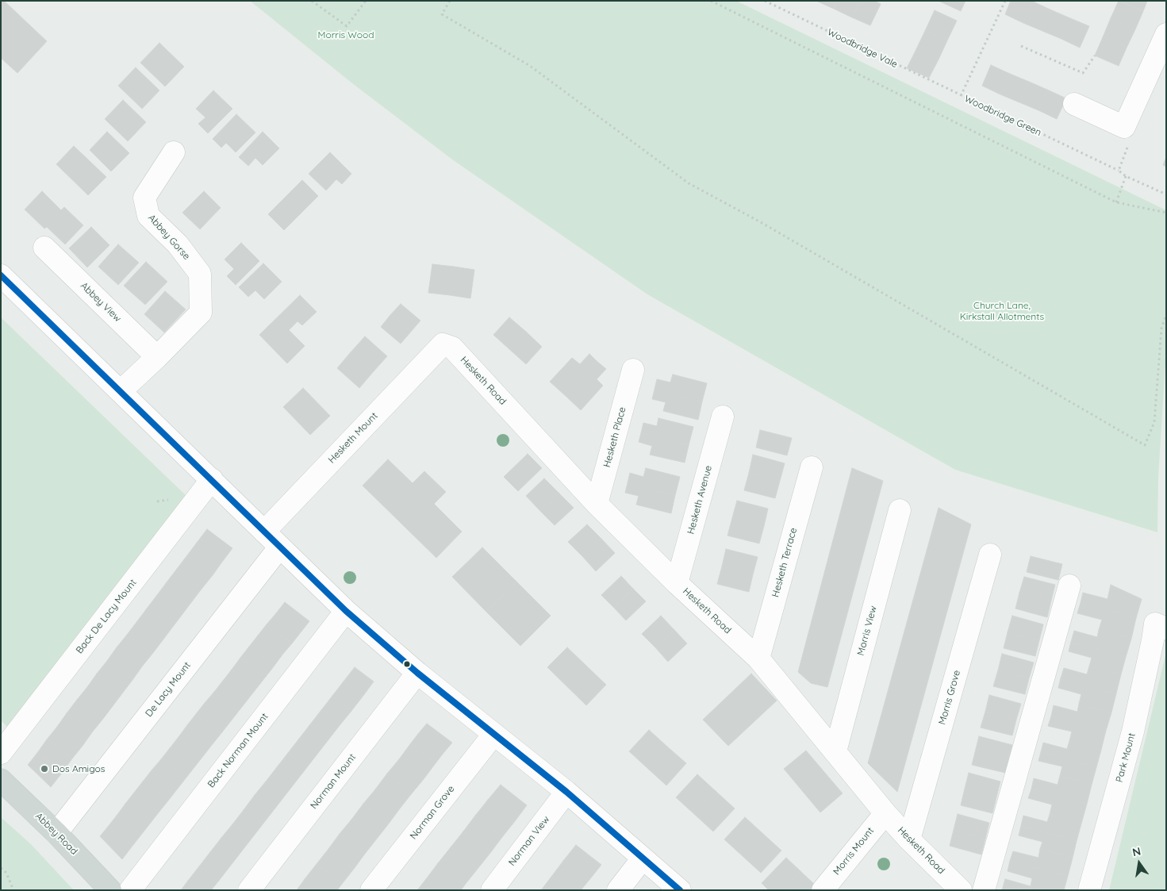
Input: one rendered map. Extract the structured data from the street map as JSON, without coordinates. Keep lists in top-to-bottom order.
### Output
{
  "streets": {
    "main road": ["Abbey Road"],
    "street": [
      "Abbey Gorse",
      "Abbey View",
      "Hesketh Road",
      "Hesketh Place",
      "Hesketh Mount",
      "Hesketh Avenue",
      "Hesketh Terrace",
      "Back De Lacy Mount",
      "Morris View",
      "De Lacy Mount",
      "Morris Grove",
      "Back Norman Mount",
      "Park Mount",
      "Norman Mount",
      "Norman Grove",
      "Norman View",
      "Morris Mount"
    ],
    "path": ["Woodbridge Vale", "Woodbridge Green"]
  },
  "crossings": [
    ["Woodbridge Vale", "Woodbridge Green"],
    ["Abbey Gorse", "Abbey View"],
    ["Hesketh Road", "Hesketh Place"],
    ["Hesketh Road", "Hesketh Mount"],
    ["Hesketh Road", "Hesketh Avenue"],
    ["Hesketh Road", "Hesketh Terrace"],
    ["Hesketh Road", "Morris View"],
    ["Hesketh Road", "Morris Grove"],
    ["Hesketh Road", "Morris Mount"],
    ["De Lacy Mount", "Abbey Road"]
  ],
  "parks": ["Morris Wood", "Church Lane, Kirkstall Allotments"],
  "places": ["Dos Amigos"],
  "north": "top"
}
